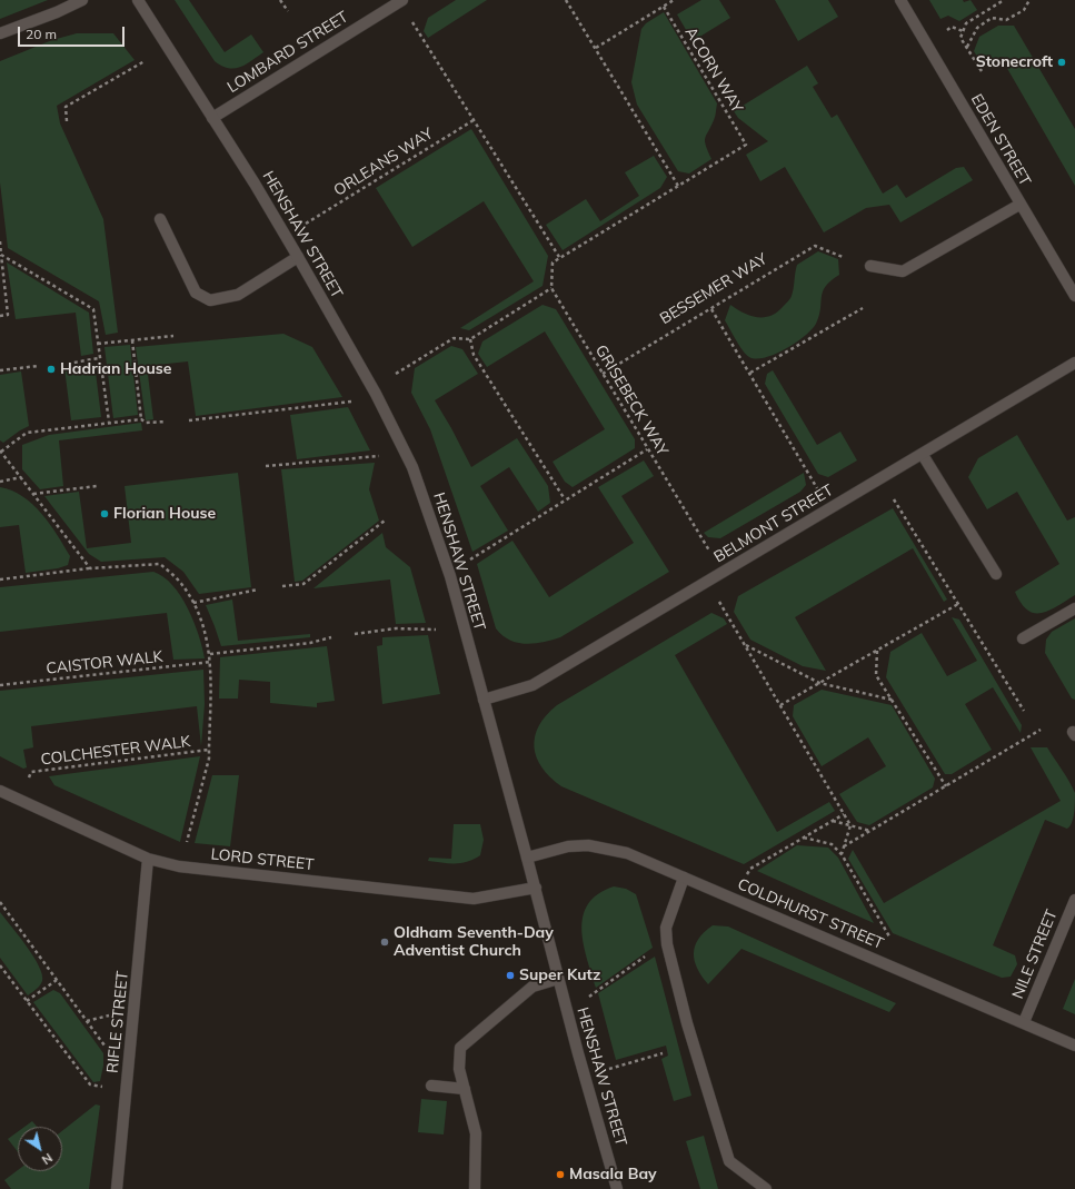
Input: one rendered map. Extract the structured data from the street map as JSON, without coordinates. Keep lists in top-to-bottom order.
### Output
{
  "streets": {
    "street": [
      "LOMBARD STREET",
      "EDEN STREET",
      "HENSHAW STREET",
      "BELMONT STREET",
      "LORD STREET",
      "COLDHURST STREET",
      "NILE STREET",
      "RIFLE STREET"
    ],
    "path": [
      "ACORN WAY",
      "ORLEANS WAY",
      "BESSEMER WAY",
      "GRISEBECK WAY",
      "CAISTOR WALK",
      "COLCHESTER WALK"
    ]
  },
  "crossings": [
    ["LOMBARD STREET", "HENSHAW STREET"],
    ["HENSHAW STREET", "BELMONT STREET"],
    ["HENSHAW STREET", "LORD STREET"],
    ["HENSHAW STREET", "COLDHURST STREET"],
    ["BESSEMER WAY", "GRISEBECK WAY"],
    ["LORD STREET", "RIFLE STREET"],
    ["COLDHURST STREET", "NILE STREET"]
  ],
  "places": [
    "Stonecroft",
    "Hadrian House",
    "Florian House",
    "Oldham Seventh-Day Adventist Church",
    "Super Kutz",
    "Masala Bay"
  ],
  "scale_bar": "20 m",
  "north": "bottom right"
}
